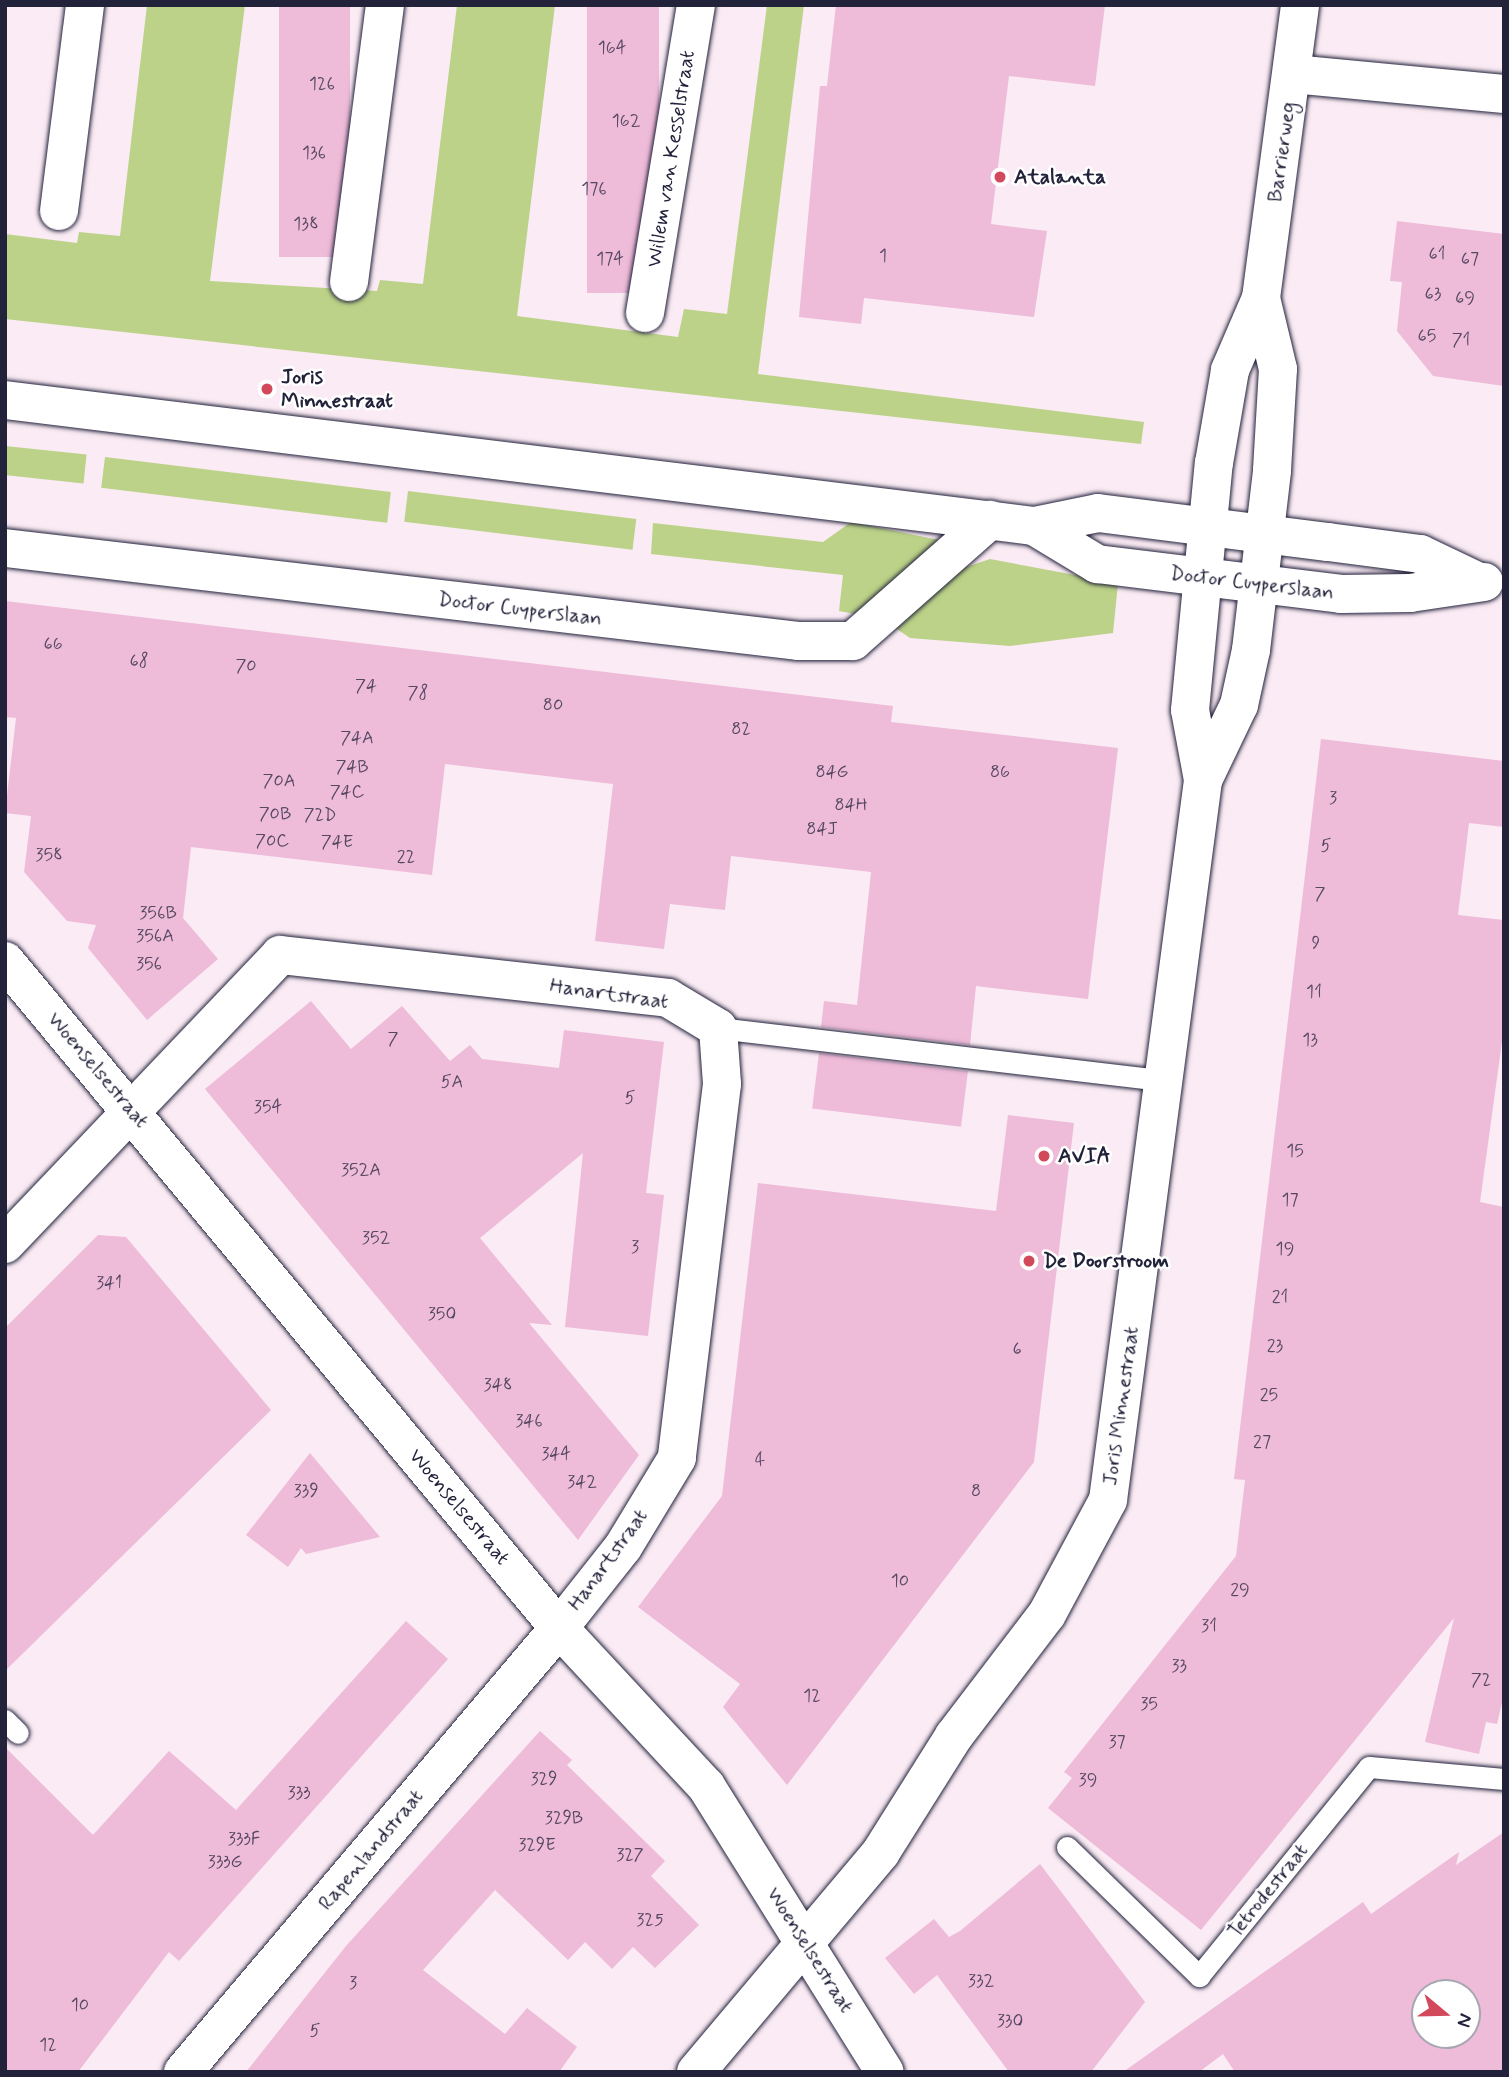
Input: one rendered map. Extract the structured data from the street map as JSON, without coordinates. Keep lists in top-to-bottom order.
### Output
{
  "streets": {
    "street": [
      "Barrierweg",
      "Willem van Kesselstraat",
      "Doctor Cuyperslaan",
      "Hanartstraat",
      "Woenselsestraat",
      "Joris Minnestraat",
      "Rapenlandstraat"
    ],
    "lane": ["Tetrodestraat"]
  },
  "crossings": [
    ["Barrierweg", "Doctor Cuyperslaan"],
    ["Barrierweg", "Joris Minnestraat"],
    ["Doctor Cuyperslaan", "Joris Minnestraat"],
    ["Hanartstraat", "Woenselsestraat"],
    ["Hanartstraat", "Rapenlandstraat"],
    ["Woenselsestraat", "Joris Minnestraat"],
    ["Woenselsestraat", "Rapenlandstraat"]
  ],
  "places": [
    "Atalanta",
    "Joris Minnestraat",
    "AVIA",
    "De Doorstroom"
  ],
  "house_numbers": [
    "164",
    "126",
    "162",
    "136",
    "176",
    "138",
    "61",
    "1",
    "174",
    "67",
    "63",
    "69",
    "65",
    "71",
    "66",
    "68",
    "70",
    "74",
    "78",
    "80",
    "82",
    "74A",
    "74B",
    "84G",
    "86",
    "70A",
    "74C",
    "3",
    "84H",
    "70B",
    "72D",
    "84J",
    "70C",
    "74E",
    "5",
    "358",
    "22",
    "7",
    "356B",
    "356A",
    "9",
    "356",
    "11",
    "7",
    "13",
    "5A",
    "5",
    "354",
    "15",
    "352A",
    "17",
    "352",
    "3",
    "19",
    "341",
    "21",
    "350",
    "23",
    "6",
    "348",
    "25",
    "346",
    "27",
    "344",
    "4",
    "342",
    "339",
    "8",
    "10",
    "29",
    "31",
    "33",
    "72",
    "12",
    "35",
    "37",
    "329",
    "39",
    "333",
    "329B",
    "333F",
    "329E",
    "327",
    "333G",
    "325",
    "332",
    "3",
    "10",
    "330",
    "5",
    "12"
  ],
  "north": "right"
}
